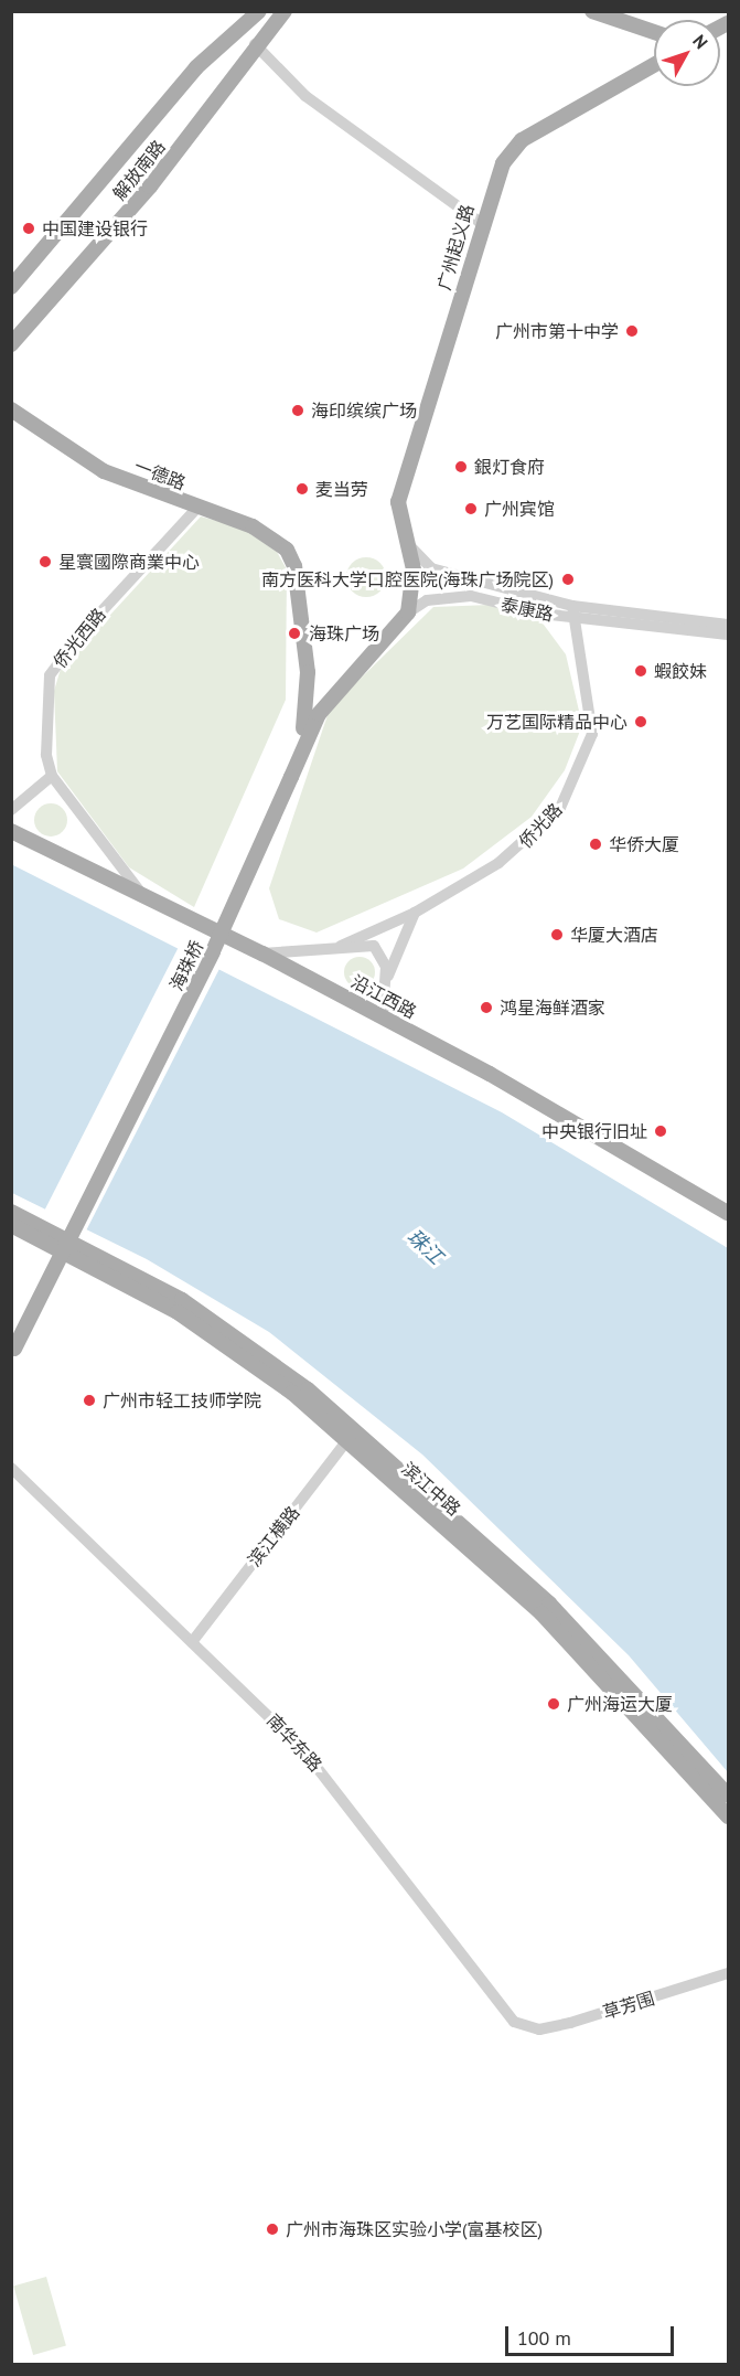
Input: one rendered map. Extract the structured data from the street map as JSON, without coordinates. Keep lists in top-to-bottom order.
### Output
{
  "streets": {
    "main road": [
      "解放南路",
      "广州起义路",
      "一德路",
      "海珠桥",
      "沿江西路",
      "滨江中路"
    ],
    "street": [
      "泰康路",
      "侨光西路",
      "侨光路",
      "滨江横路",
      "南华东路",
      "草芳围"
    ]
  },
  "crossings": [
    ["广州起义路", "泰康路"],
    ["一德路", "侨光西路"],
    ["一德路", "海珠桥"],
    ["泰康路", "侨光路"],
    ["泰康路", "海珠桥"],
    ["侨光西路", "沿江西路"],
    ["滨江中路", "滨江横路"],
    ["滨江横路", "南华东路"],
    ["南华东路", "草芳围"]
  ],
  "water": ["珠江"],
  "places": [
    "中国建设银行",
    "广州市第十中学",
    "海印缤缤广场",
    "銀灯食府",
    "麦当劳",
    "广州宾馆",
    "星寰國際商業中心",
    "南方医科大学口腔医院(海珠广场院区)",
    "海珠广场",
    "蝦餃妹",
    "万艺国际精品中心",
    "华侨大厦",
    "华厦大酒店",
    "鸿星海鲜酒家",
    "中央银行旧址",
    "广州市轻工技师学院",
    "广州海运大厦",
    "广州市海珠区实验小学(富基校区)"
  ],
  "scale_bar": "100 m",
  "north": "top right"
}
